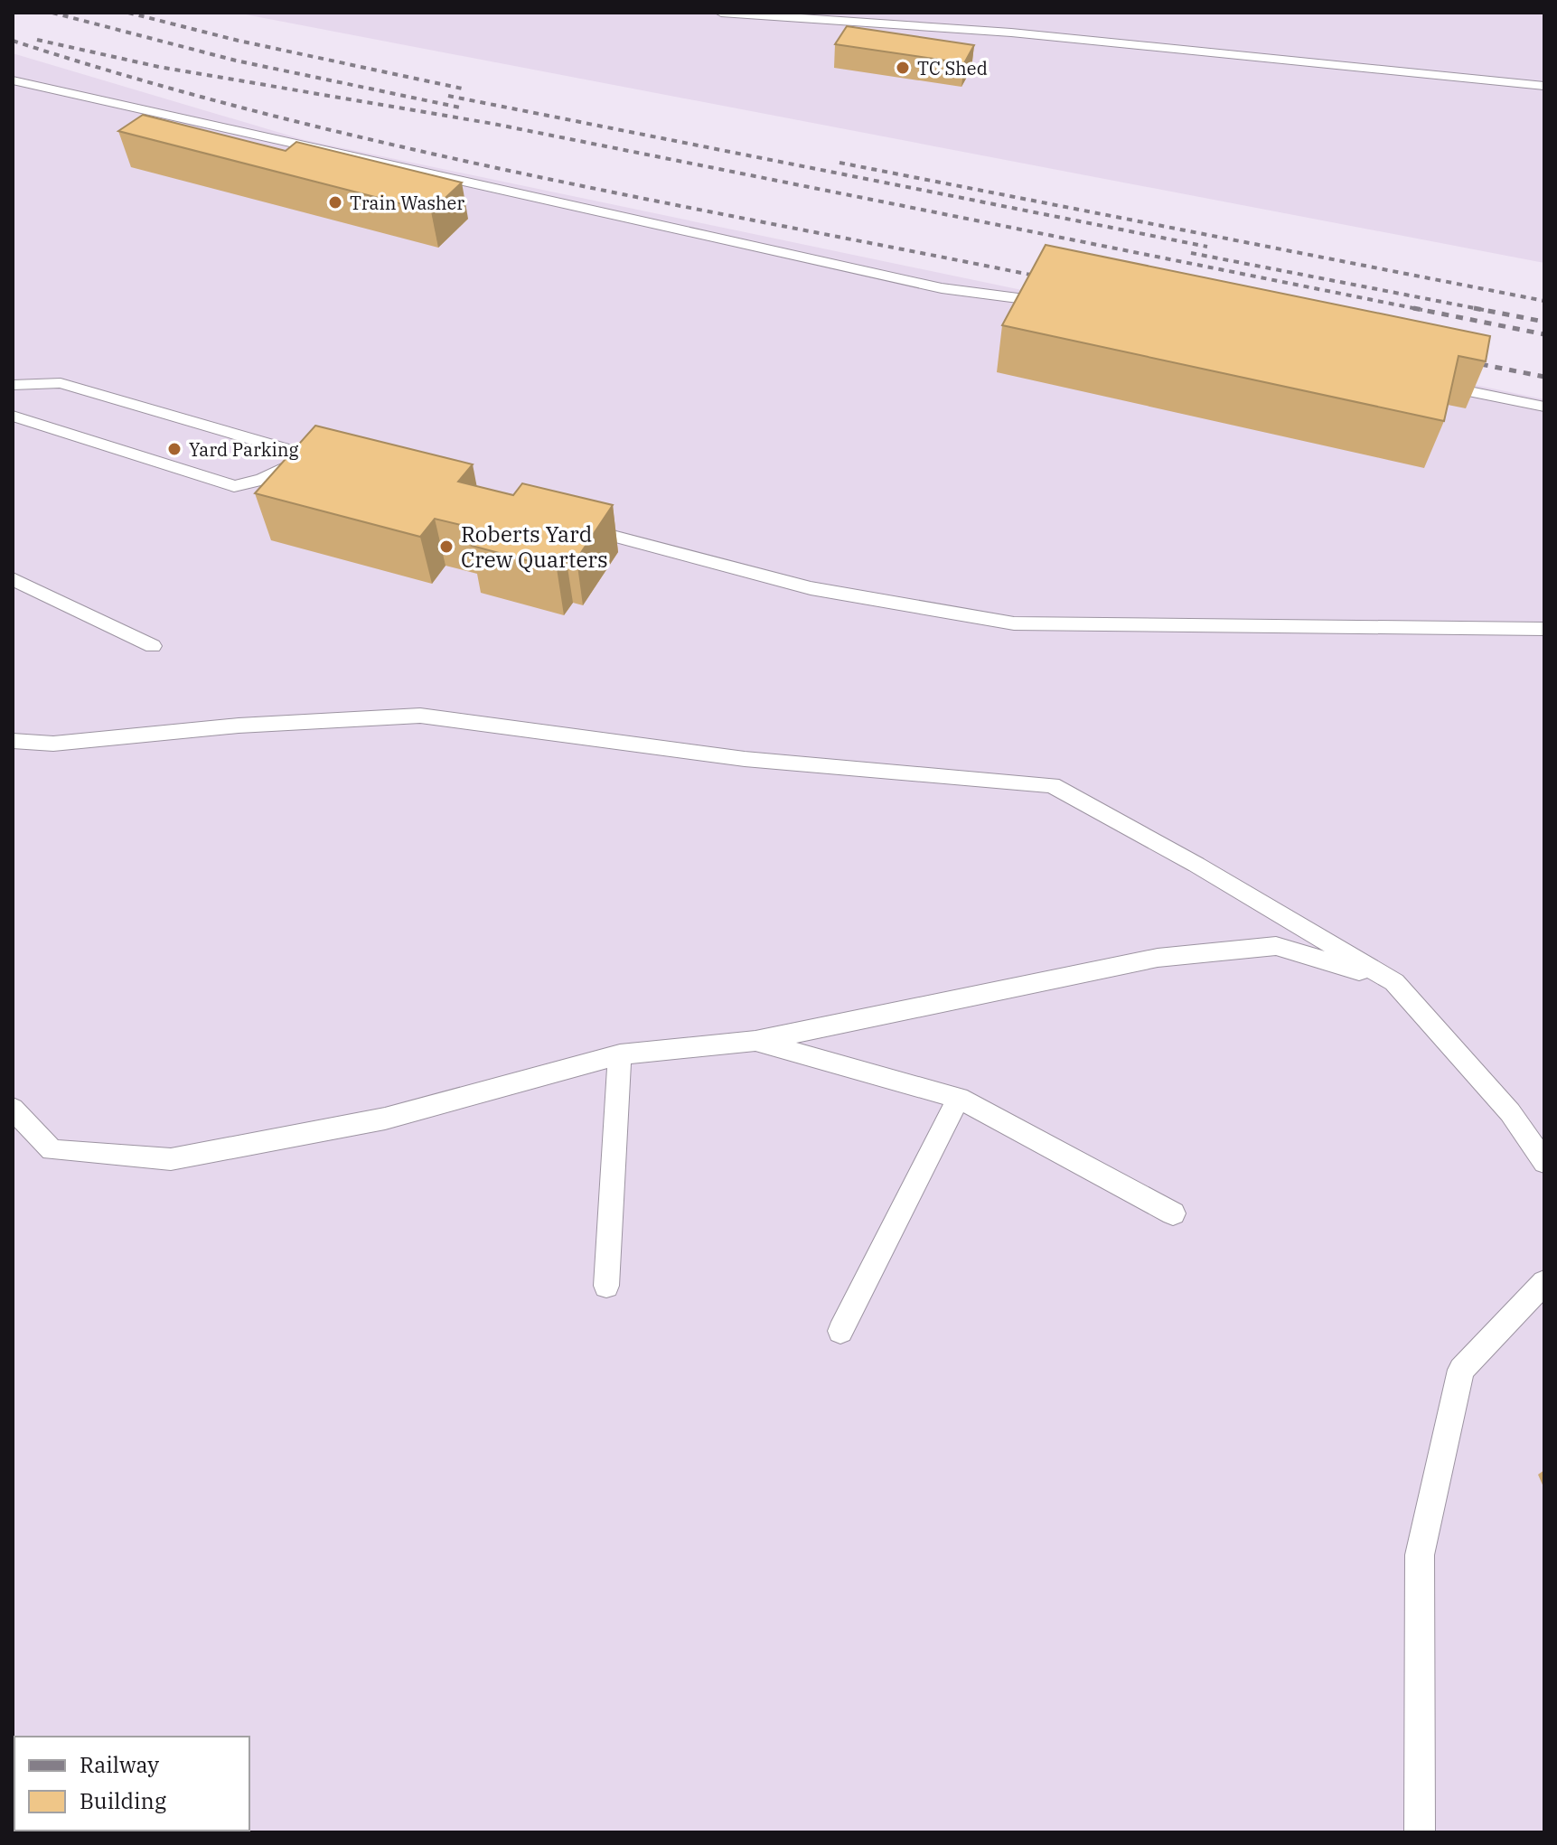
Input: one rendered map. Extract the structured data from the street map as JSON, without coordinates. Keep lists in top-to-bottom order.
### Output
{
  "places": [
    "TC Shed",
    "Train Washer",
    "Yard Parking",
    "Roberts Yard Crew Quarters"
  ],
  "legend": ["Railway", "Building"]
}
